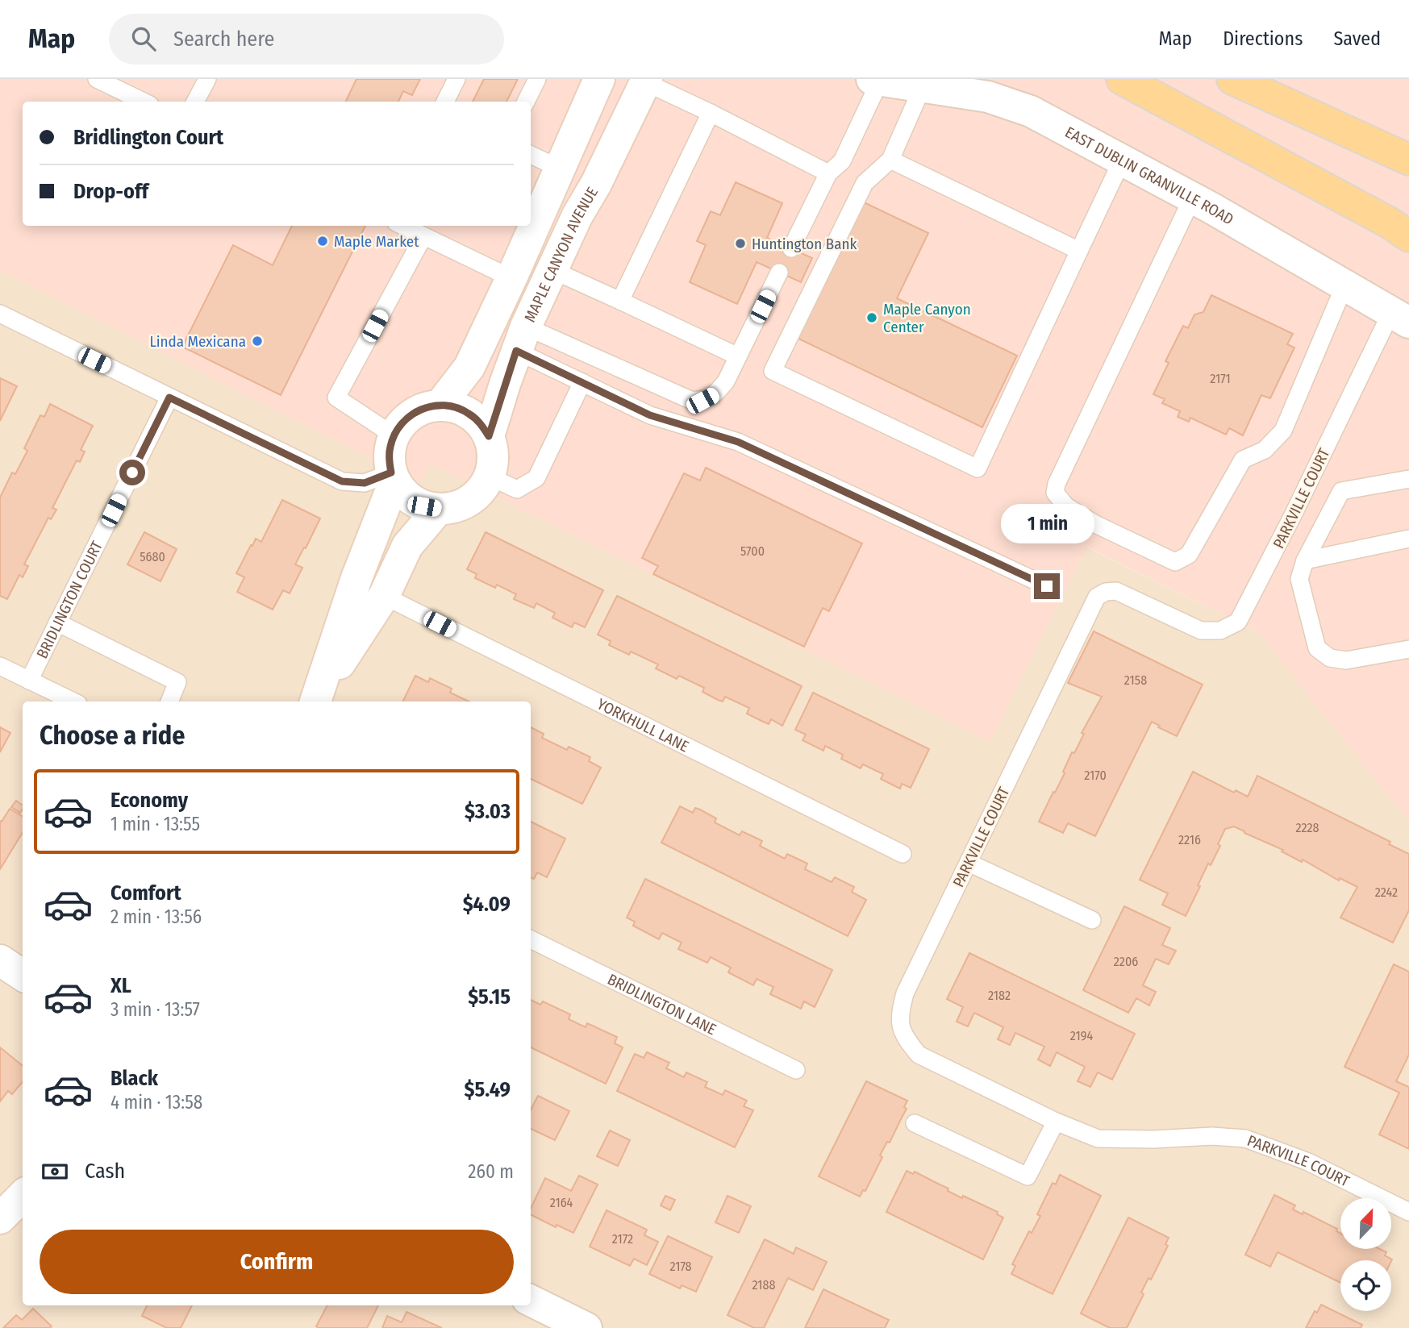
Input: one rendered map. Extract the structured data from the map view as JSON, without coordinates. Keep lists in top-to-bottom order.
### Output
{
  "streets": {
    "street": ["EAST DUBLIN GRANVILLE ROAD", "MAPLE CANYON AVENUE"],
    "lane": [
      "PARKVILLE COURT",
      "BRIDLINGTON COURT",
      "YORKHULL LANE",
      "BRIDLINGTON LANE"
    ]
  },
  "crossings": [
    ["EAST DUBLIN GRANVILLE ROAD", "PARKVILLE COURT"]
  ],
  "places": [
    "Maple Market",
    "Huntington Bank",
    "Maple Canyon Center",
    "Linda Mexicana"
  ],
  "house_numbers": [
    "2171",
    "5700",
    "5680",
    "2158",
    "2170",
    "2228",
    "2216",
    "2242",
    "2206",
    "2182",
    "2194",
    "2164",
    "2172",
    "2178",
    "2188"
  ],
  "north": "top right",
  "page": {
    "header": "Map",
    "search": "Search here",
    "nav": ["Map", "Directions", "Saved"],
    "banner": ["Bridlington Court", "Drop-off"],
    "bubble": "1 min",
    "heading": "Choose a ride",
    "list": [
      {
        "name": "Economy",
        "note": "1 min · 13:55",
        "value": "$3.03"
      },
      {
        "name": "Comfort",
        "note": "2 min · 13:56",
        "value": "$4.09"
      },
      {
        "name": "XL",
        "note": "3 min · 13:57",
        "value": "$5.15"
      },
      {
        "name": "Black",
        "note": "4 min · 13:58",
        "value": "$5.49"
      }
    ],
    "pay": ["Cash", "260 m"],
    "buttons": "Confirm"
  }
}
